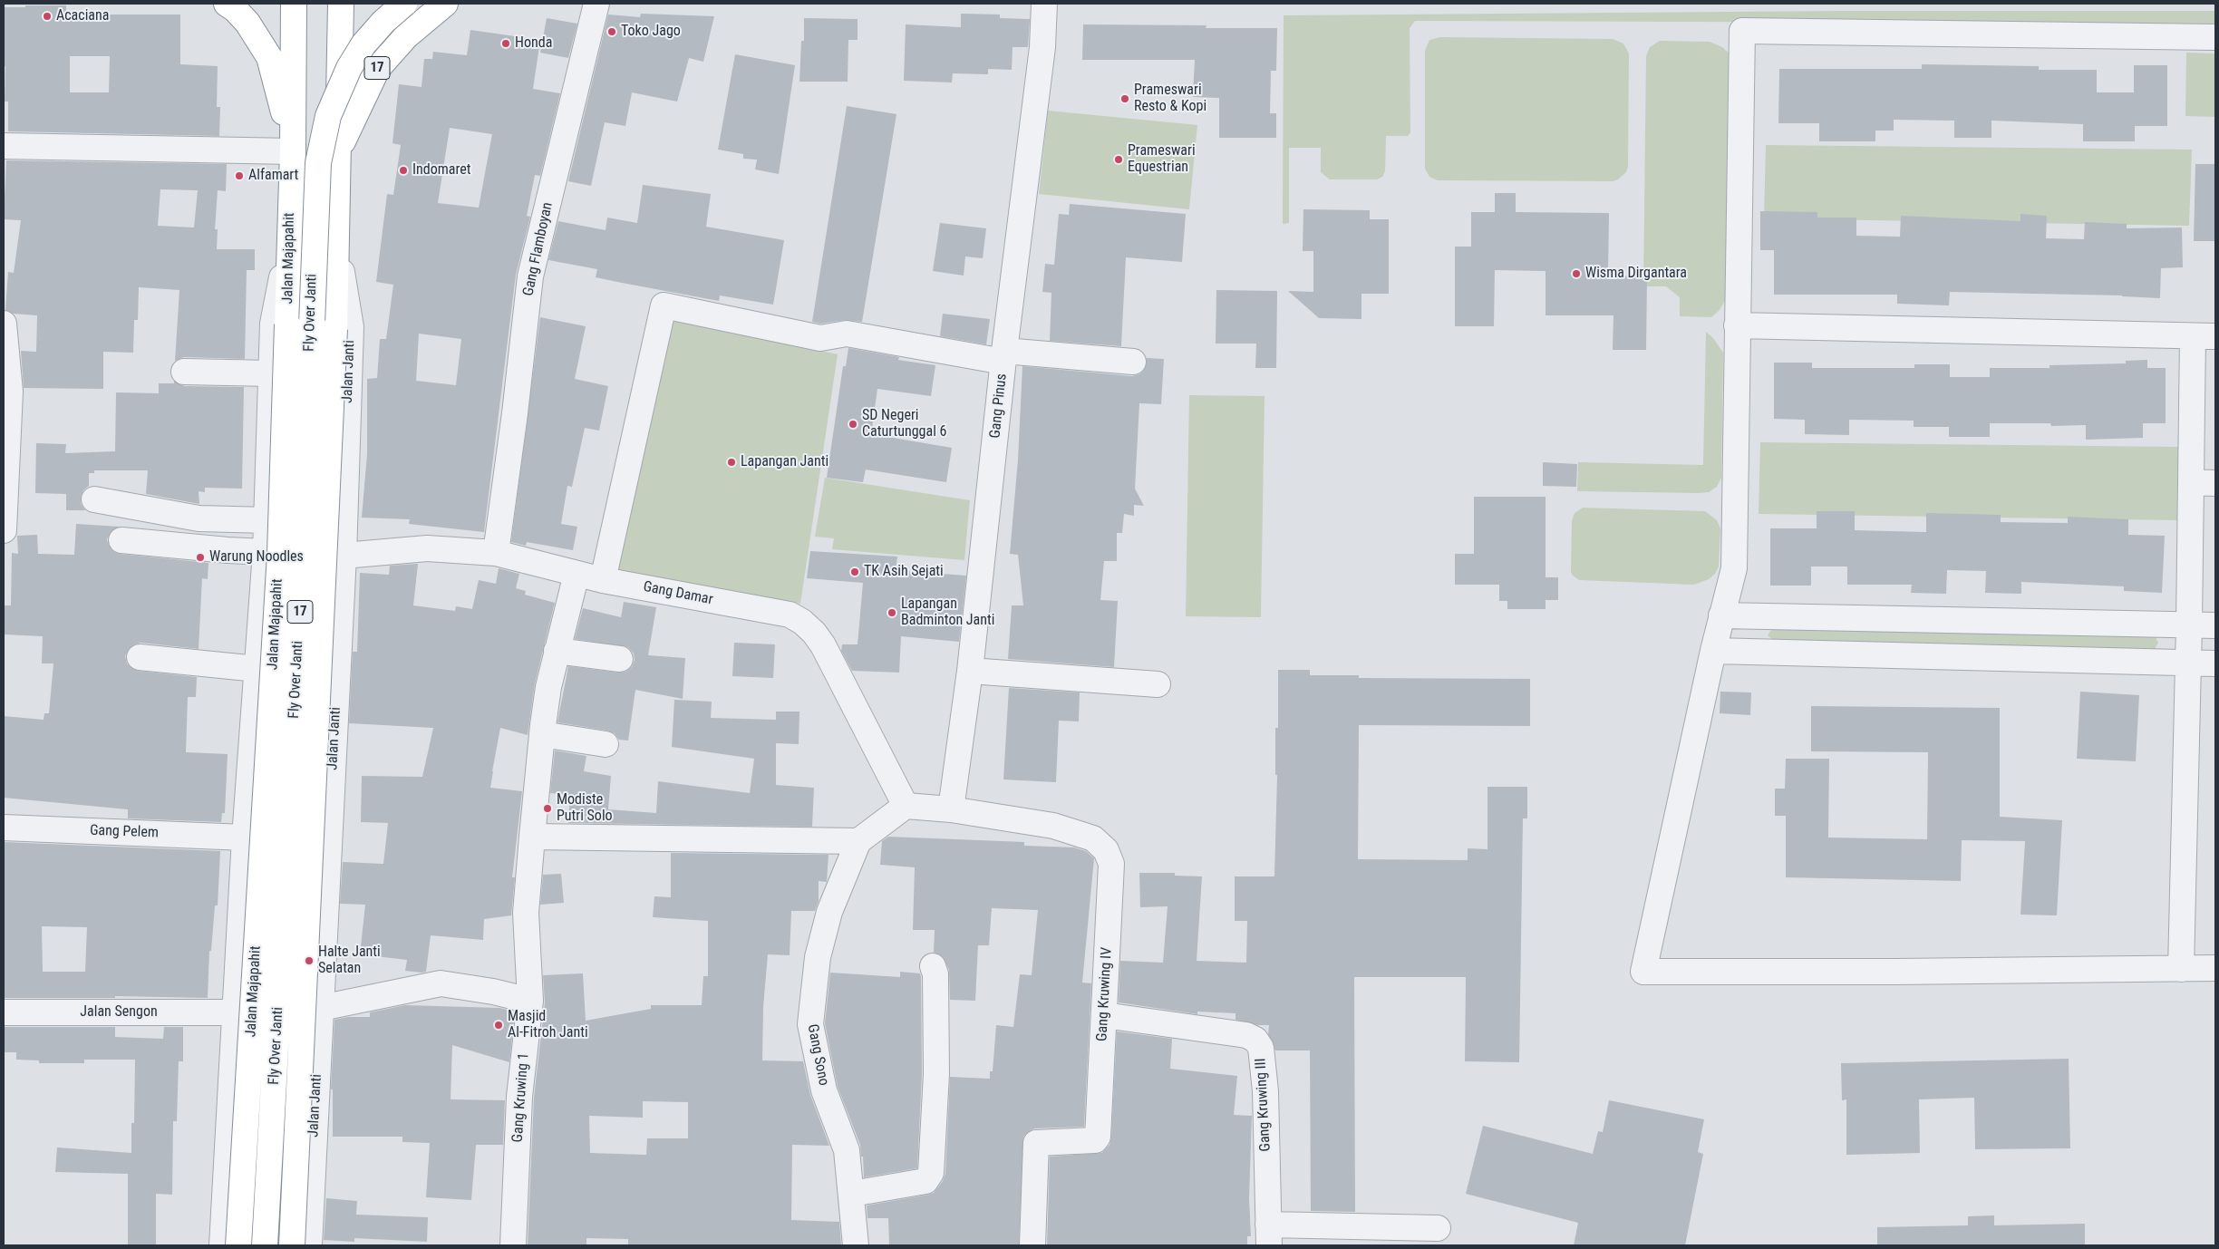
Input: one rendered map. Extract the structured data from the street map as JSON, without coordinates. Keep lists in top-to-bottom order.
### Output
{
  "streets": {
    "highway": ["17", "Jalan Majapahit", "Fly Over Janti"],
    "street": [
      "Gang Flamboyan",
      "Jalan Janti",
      "Gang Pinus",
      "Gang Damar",
      "Gang Pelem",
      "Gang Kruwing IV",
      "Jalan Sengon",
      "Gang Sono",
      "Gang Kruwing 1",
      "Gang Kruwing III"
    ]
  },
  "crossings": [
    ["17", "Jalan Janti"],
    ["Gang Flamboyan", "Gang Damar"],
    ["Jalan Janti", "Gang Damar"],
    ["Gang Pinus", "Gang Kruwing IV"],
    ["Gang Damar", "Gang Kruwing IV"],
    ["Gang Damar", "Gang Kruwing 1"],
    ["Gang Kruwing IV", "Gang Kruwing III"]
  ],
  "places": [
    "Acaciana",
    "Toko Jago",
    "Honda",
    "Prameswari Resto & Kopi",
    "Prameswari Equestrian",
    "Indomaret",
    "Alfamart",
    "Wisma Dirgantara",
    "SD Negeri Caturtunggal 6",
    "Lapangan Janti",
    "Warung Noodles",
    "TK Asih Sejati",
    "Lapangan Badminton Janti",
    "Modiste Putri Solo",
    "Halte Janti Selatan",
    "Masjid Al-Fitroh Janti"
  ]
}
